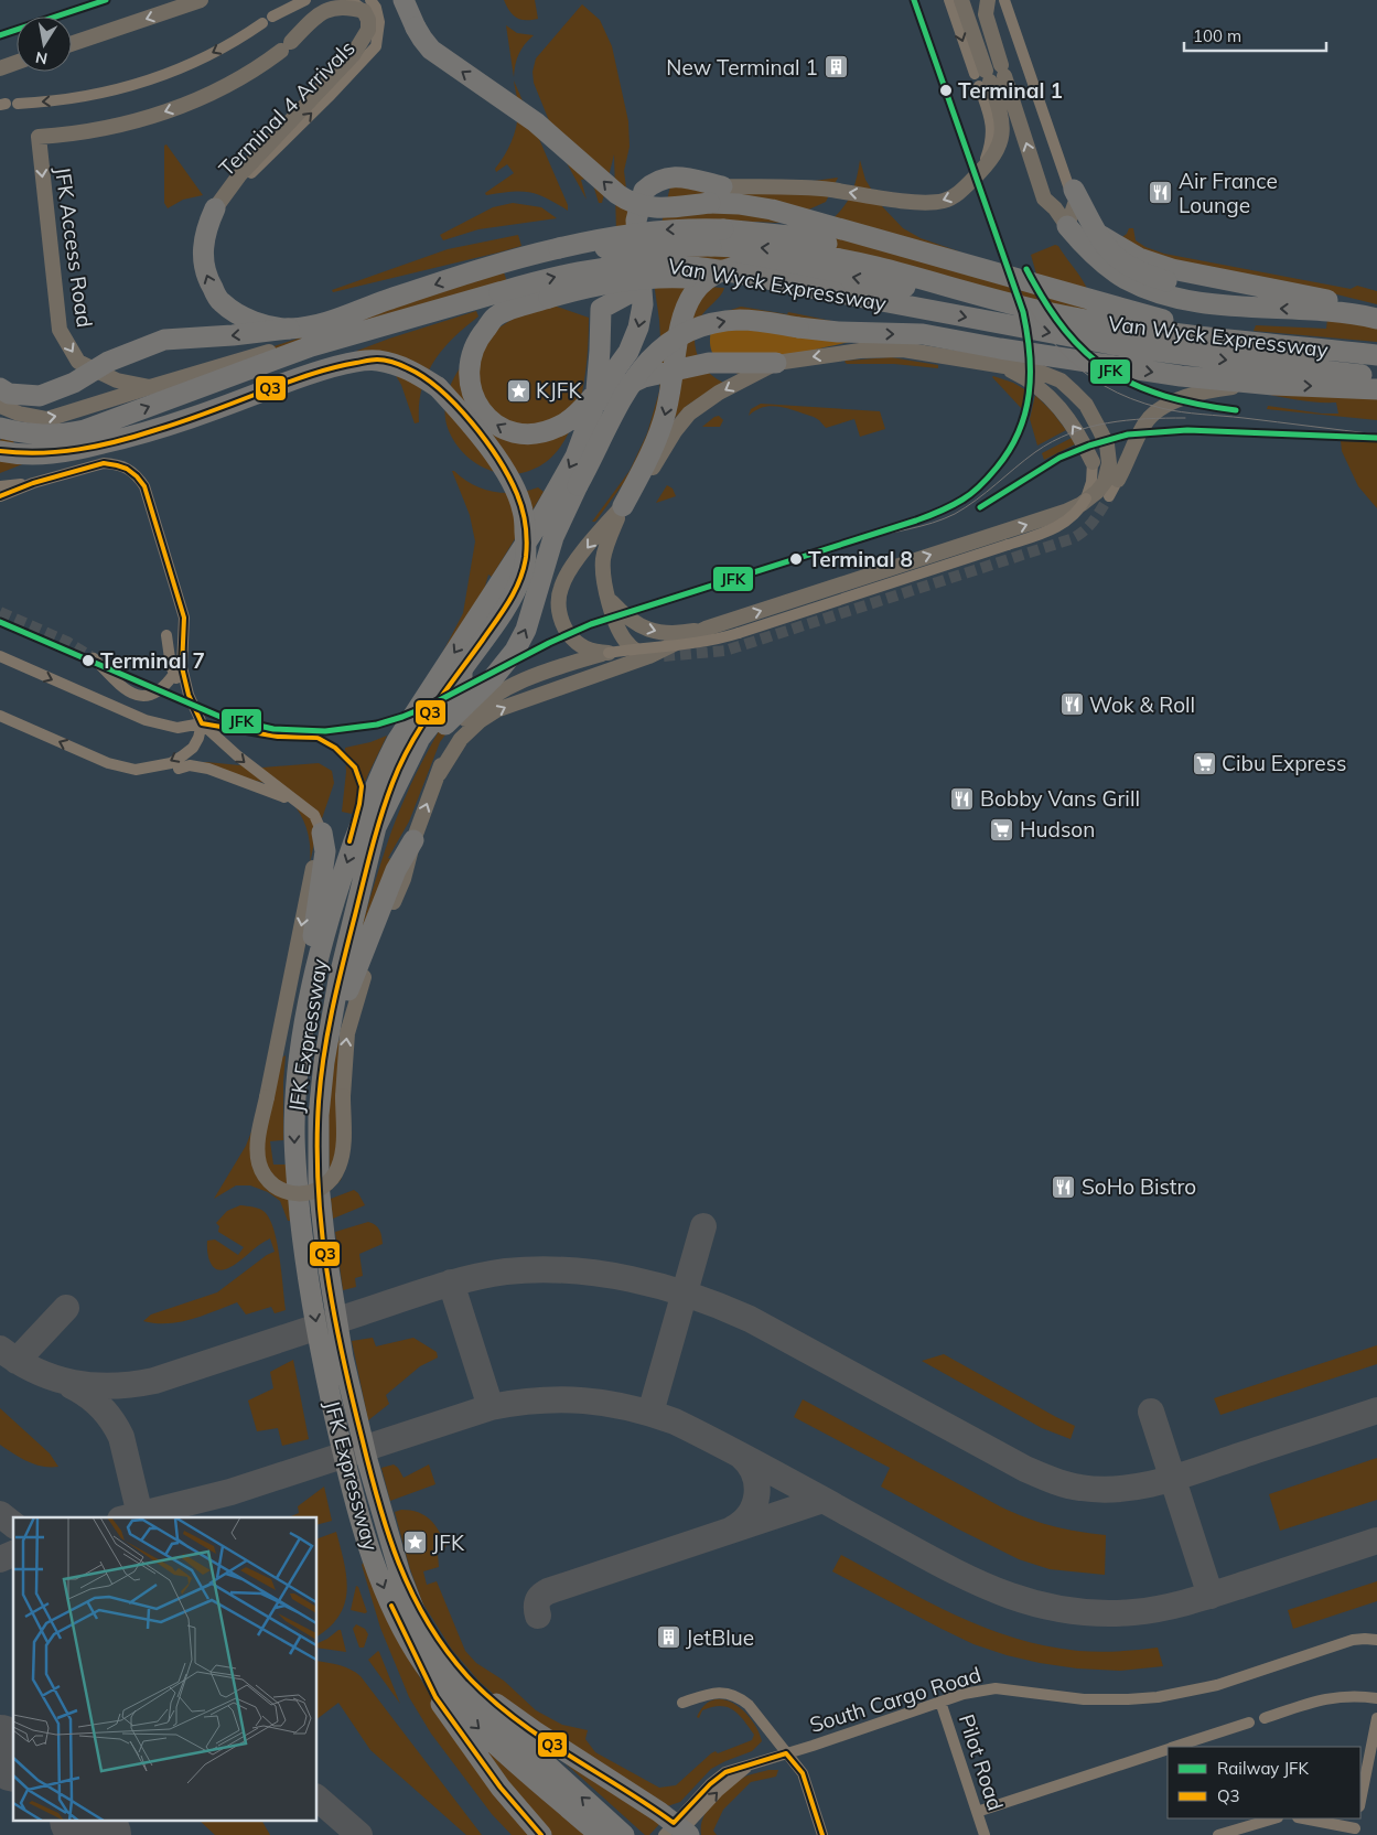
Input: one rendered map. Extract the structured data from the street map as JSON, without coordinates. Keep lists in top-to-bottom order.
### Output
{
  "streets": {
    "highway": ["Van Wyck Expressway", "JFK Expressway"],
    "street": ["JFK Access Road", "South Cargo Road", "Pilot Road"]
  },
  "crossings": [
    ["JFK Access Road", "Van Wyck Expressway"],
    ["South Cargo Road", "Pilot Road"]
  ],
  "places": {
    "building": ["New Terminal 1", "JetBlue"],
    "other": ["Terminal 1", "Terminal 8", "Terminal 7"],
    "restaurant": [
      "Air France Lounge",
      "Wok & Roll",
      "Bobby Vans Grill",
      "SoHo Bistro"
    ],
    "place": ["KJFK", "JFK"],
    "supermarket": ["Cibu Express", "Hudson"]
  },
  "lines": ["rail line JFK", "transit line Q3"],
  "legend": ["Railway JFK", "Q3"],
  "scale_bar": "100 m",
  "north": "bottom"
}
